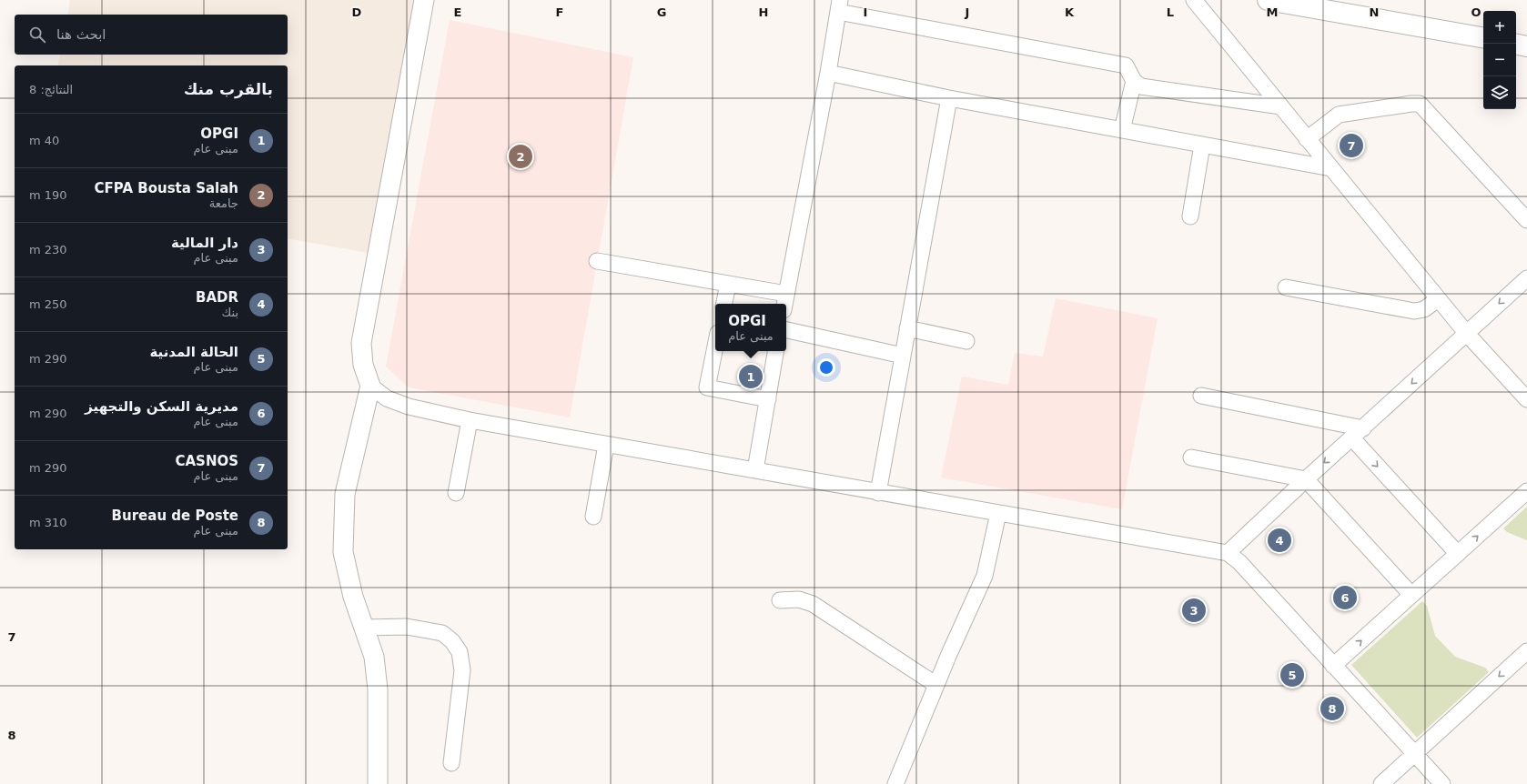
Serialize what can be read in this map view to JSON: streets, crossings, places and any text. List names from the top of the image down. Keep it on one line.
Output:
{"page":{"map_buttons":["+","−"],"search":"ابحث هنا","heading":["بالقرب منك","النتائج: 8"],"list":[{"mark":"1","name":"OPGI","note":"مبنى عام","value":"40 m"},{"mark":"2","name":"CFPA Bousta Salah","note":"جامعة","value":"190 m"},{"mark":"3","name":"دار المالية","note":"مبنى عام","value":"230 m"},{"mark":"4","name":"BADR","note":"بنك","value":"250 m"},{"mark":"5","name":"الحالة المدنية","note":"مبنى عام","value":"290 m"},{"mark":"6","name":"مديرية السكن والتجهيز","note":"مبنى عام","value":"290 m"},{"mark":"7","name":"CASNOS","note":"مبنى عام","value":"290 m"},{"mark":"8","name":"Bureau de Poste","note":"مبنى عام","value":"310 m"}],"pins":["7","2","1","4","6","3","5","8"],"popup":["OPGI","مبنى عام"]},"grid":{"columns":["D","E","F","G","H","I","J","K","L","M","N","O"],"rows":["7","8"]}}
